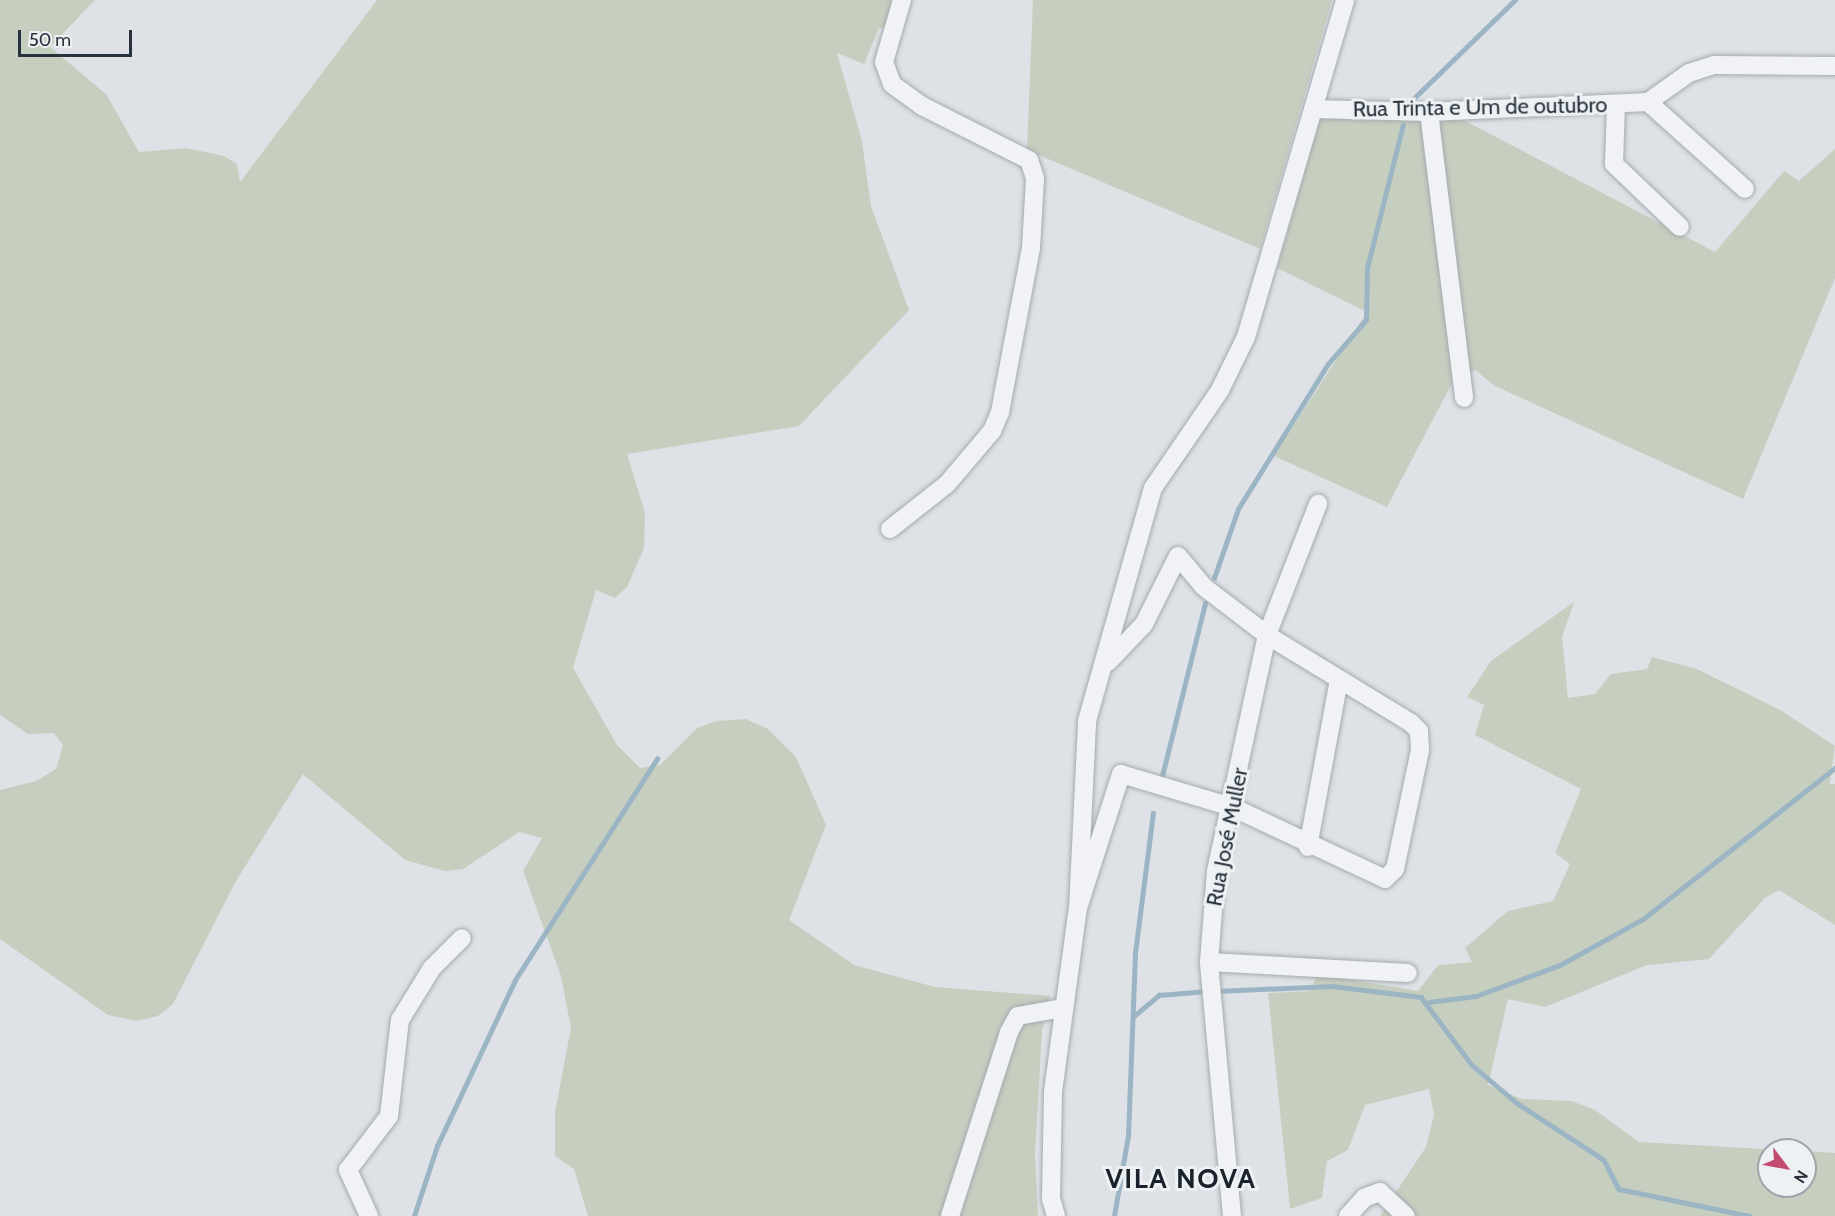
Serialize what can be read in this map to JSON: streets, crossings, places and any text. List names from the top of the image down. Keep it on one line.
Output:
{"streets":{"street":["Rua Trinta e Um de outubro","Rua José Muller"]},"districts":["VILA NOVA"],"scale_bar":"50 m","north":"bottom right"}
